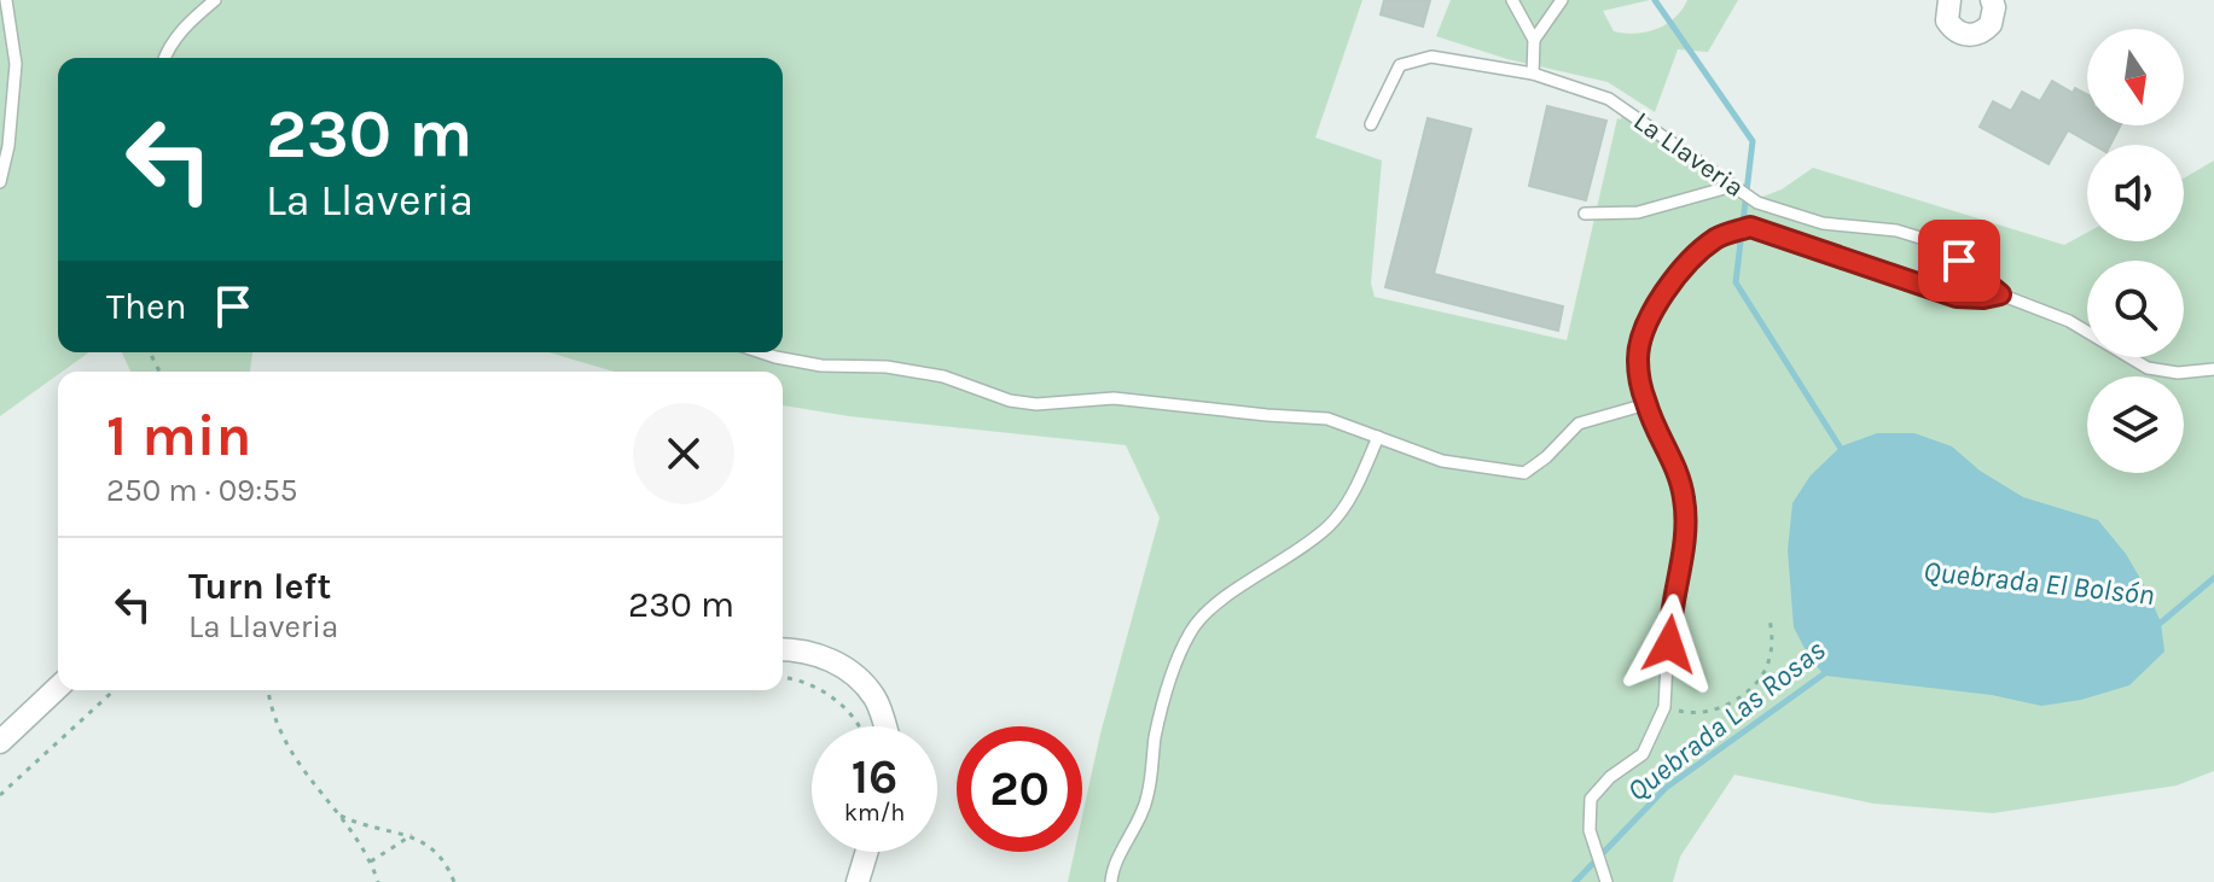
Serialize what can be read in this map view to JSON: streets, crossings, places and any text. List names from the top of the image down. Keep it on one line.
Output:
{"streets":{"lane":["La Llaveria"]},"water":["Quebrada El Bolsón","Quebrada Las Rosas"],"north":"bottom","page":{"turn":["230 m","La Llaveria"],"then":"Then","heading":["1 min","250 m · 09:55"],"list":[{"name":"Turn left","note":"La Llaveria","value":"230 m"}],"speed":"16 km/h","limit":"20"}}
